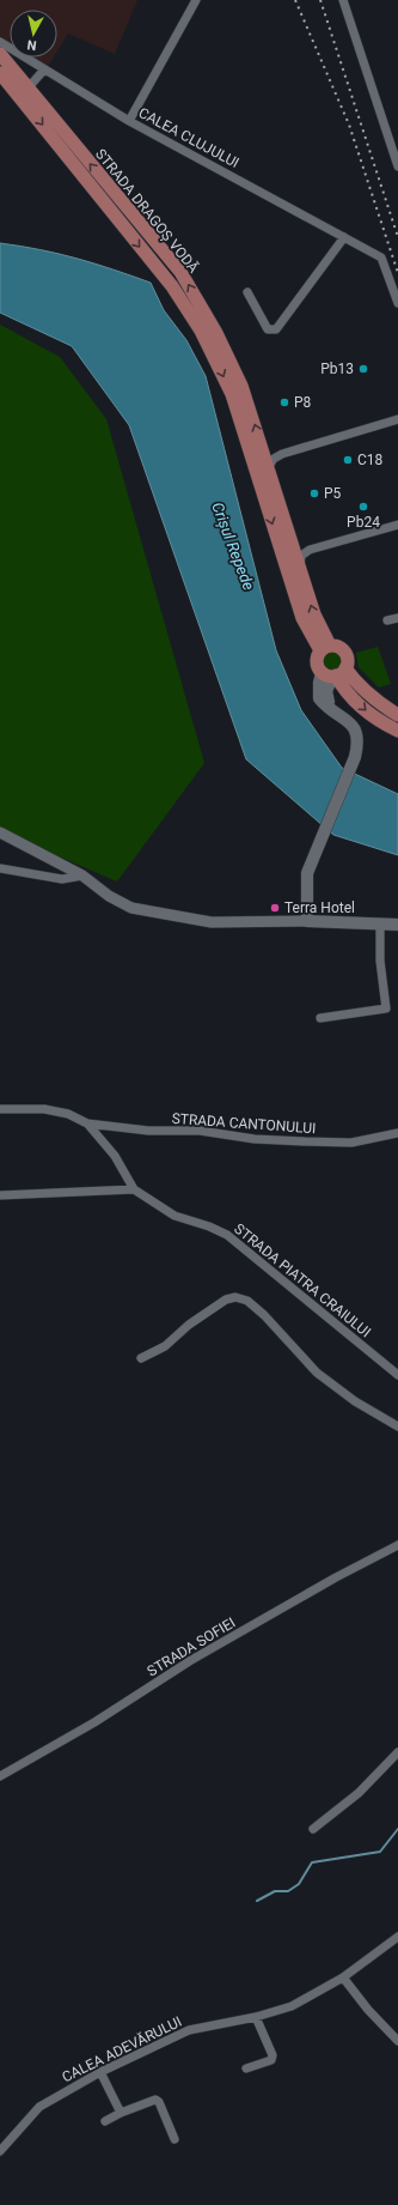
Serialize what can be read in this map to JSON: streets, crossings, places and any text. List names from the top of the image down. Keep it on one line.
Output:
{"streets":{"main road":["STRADA DRAGOȘ VODĂ"],"street":["CALEA CLUJULUI","STRADA CANTONULUI","STRADA PIATRA CRAIULUI","STRADA SOFIEI","CALEA ADEVĂRULUI"]},"crossings":[["STRADA CANTONULUI","STRADA PIATRA CRAIULUI"]],"water":["Crișul Repede"],"places":["Pb13","P8","C18","P5","Pb24","Terra Hotel"],"north":"bottom"}
